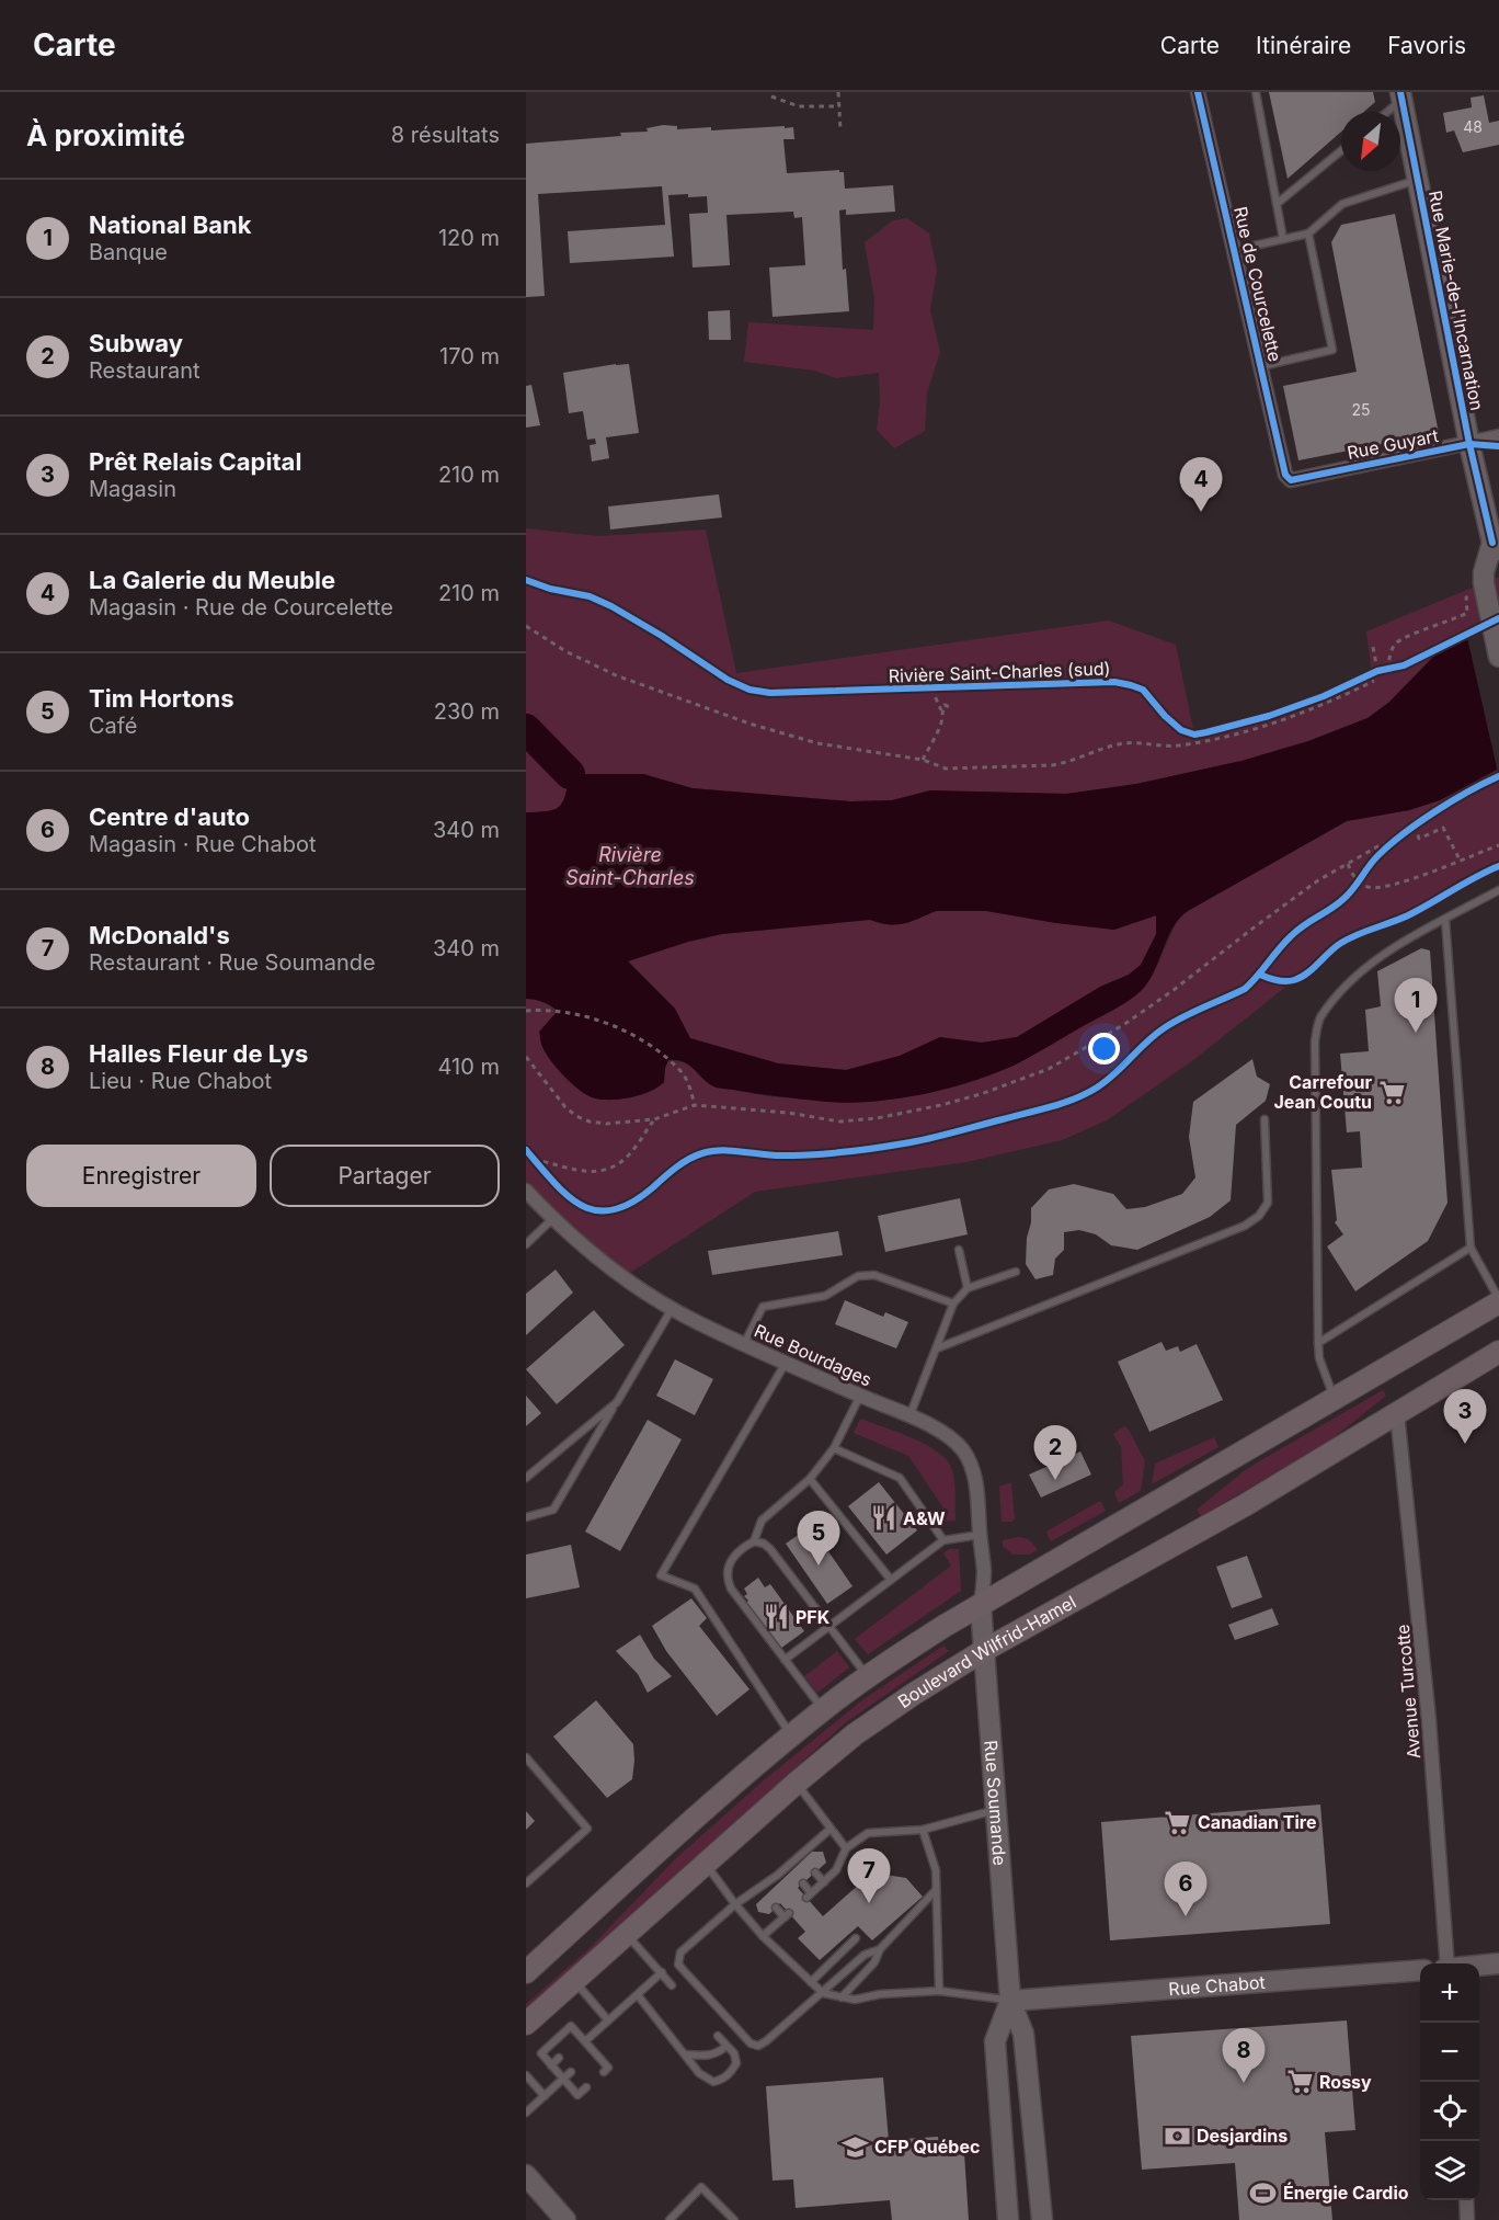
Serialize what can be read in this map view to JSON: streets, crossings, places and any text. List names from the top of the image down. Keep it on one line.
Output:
{"streets":{"main road":["Boulevard Wilfrid-Hamel"],"street":["Rue de Courcelette","Rue Marie-de-l'Incarnation","Rue Guyart","Rue Bourdages","Avenue Turcotte","Rue Soumande","Rue Chabot"],"cycle path":["Rivière Saint-Charles (sud)"]},"crossings":[["Rue de Courcelette","Rue Guyart"],["Rue Marie-de-l'Incarnation","Rue Guyart"],["Rue Bourdages","Rue Soumande"],["Boulevard Wilfrid-Hamel","Avenue Turcotte"],["Boulevard Wilfrid-Hamel","Rue Soumande"],["Rue Soumande","Rue Chabot"]],"water":["Rivière Saint-Charles"],"places":{"supermarket":["Carrefour Jean Coutu","Canadian Tire","Rossy"],"restaurant":["A&W","PFK"],"bank":["Desjardins"],"school or university":["CFP Québec"],"sports":["Énergie Cardio"]},"house_numbers":["48","25"],"north":"bottom left","page":{"header":"Carte","nav":["Carte","Itinéraire","Favoris"],"heading":["À proximité","8 résultats"],"list":[{"mark":"1","name":"National Bank","note":"Banque","value":"120 m"},{"mark":"2","name":"Subway","note":"Restaurant","value":"170 m"},{"mark":"3","name":"Prêt Relais Capital","note":"Magasin","value":"210 m"},{"mark":"4","name":"La Galerie du Meuble","note":"Magasin · Rue de Courcelette","value":"210 m"},{"mark":"5","name":"Tim Hortons","note":"Café","value":"230 m"},{"mark":"6","name":"Centre d'auto","note":"Magasin · Rue Chabot","value":"340 m"},{"mark":"7","name":"McDonald's","note":"Restaurant · Rue Soumande","value":"340 m"},{"mark":"8","name":"Halles Fleur de Lys","note":"Lieu · Rue Chabot","value":"410 m"}],"pins":["4","1","3","2","5","7","6","8"],"buttons":["Enregistrer","Partager"],"map_buttons":["+","−"]}}
